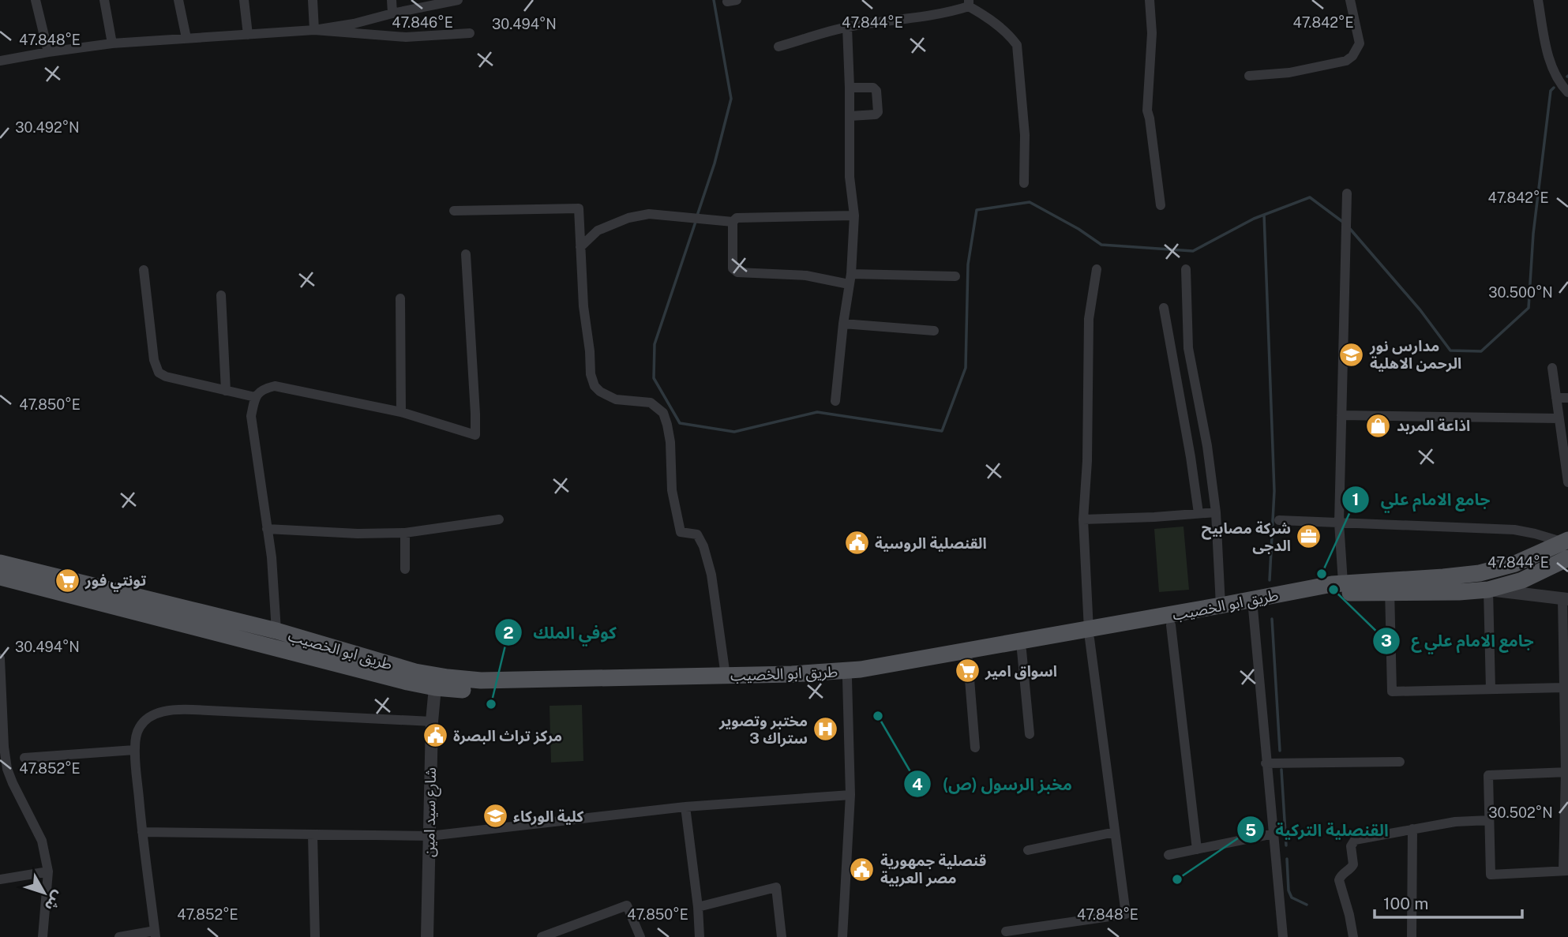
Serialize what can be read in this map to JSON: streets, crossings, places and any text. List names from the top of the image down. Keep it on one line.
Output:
{"streets":{"main road":["طريق ابو الخصيب"],"street":["شارع سيد امين"]},"crossings":[["طريق ابو الخصيب","شارع سيد امين"]],"places":{"school or university":["مدارس نور الرحمن الاهلية","كلية الوركاء"],"shop":["اذاعة المربد"],"office":["شركة مصابيح الدجى"],"public building":["القنصلية الروسية","مركز تراث البصرة","قنصلية جمهورية مصر العربية"],"other":["جامع الامام علي","جامع الامام علي ع","كوفي الملك","مخبز الرسول (ص)","القنصلية التركية"],"supermarket":["تونتي فور","اسواق امير"],"hospital":["مختبر وتصوير ستراك 3"]},"scale_bar":"100 m","north":"bottom right","coordinates":["47.844°E","47.846°E","47.842°E","30.494°N","47.848°E","30.492°N","30.500°N","47.850°E","47.852°E","30.502°N"]}
